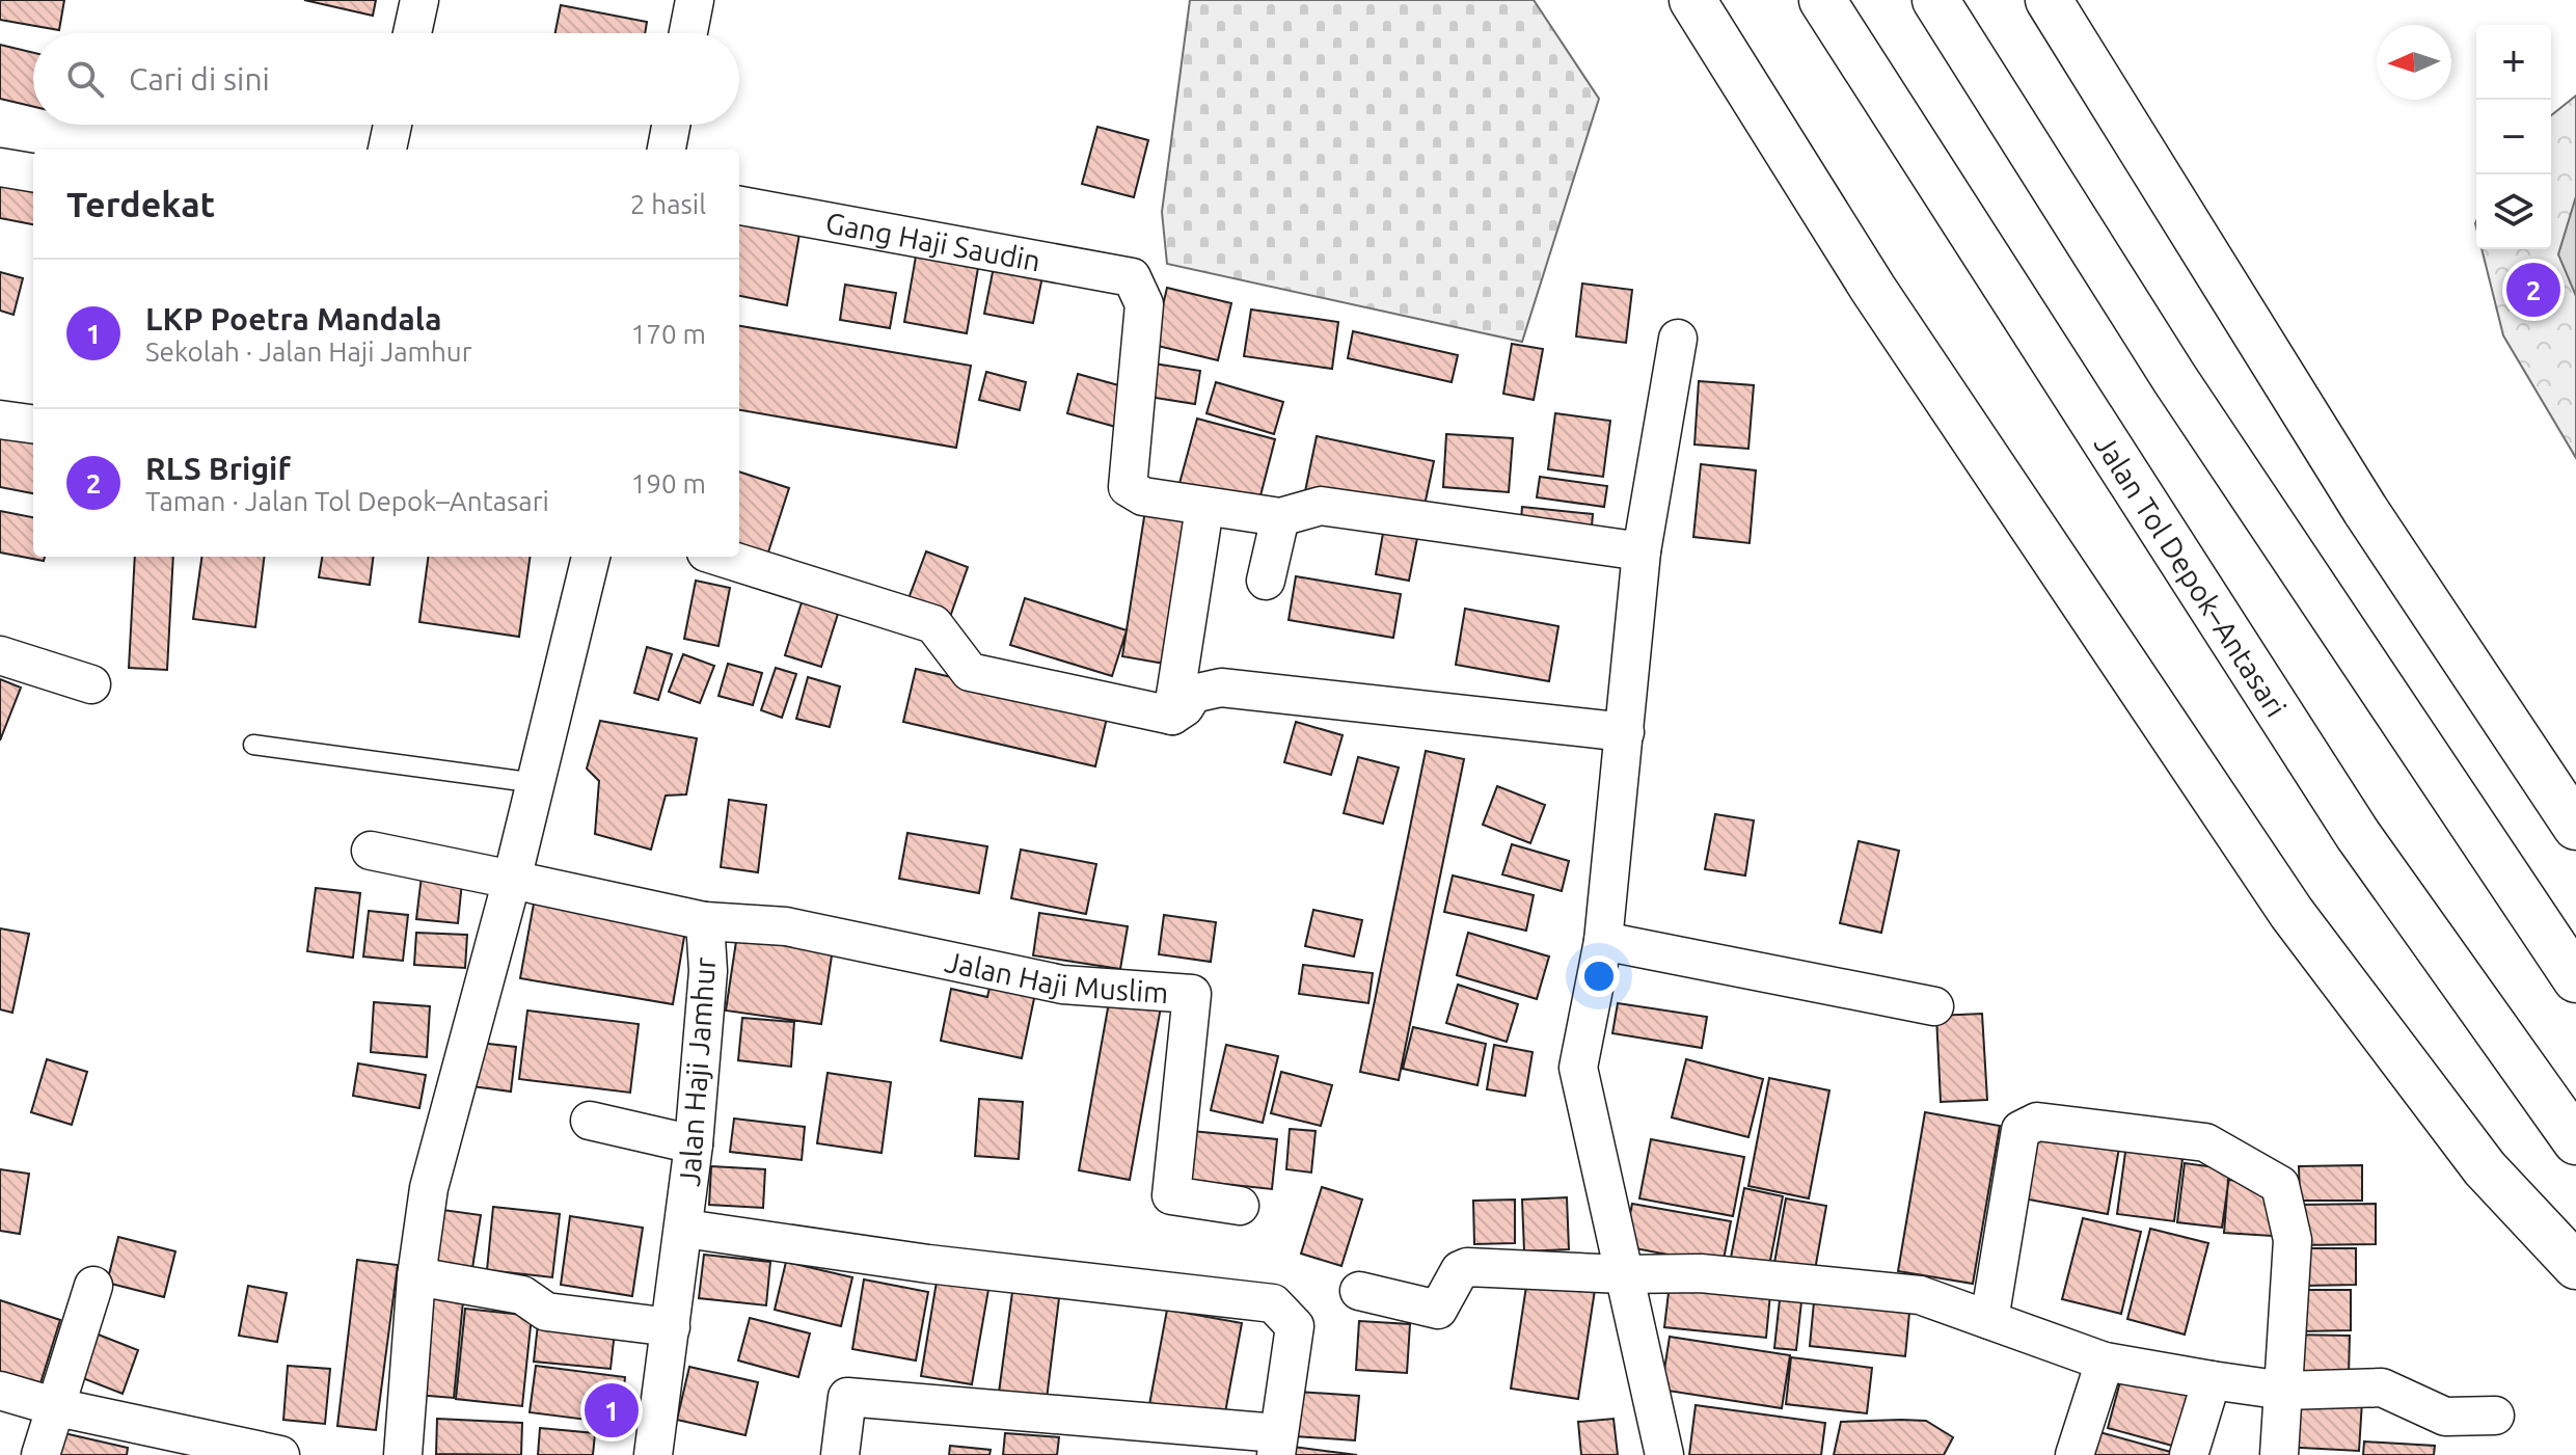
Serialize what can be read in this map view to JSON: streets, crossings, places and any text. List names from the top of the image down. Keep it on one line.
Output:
{"streets":{"highway":["Jalan Tol Depok–Antasari"],"street":["Gang Haji Saudin","Jalan Haji Muslim","Jalan Haji Jamhur"]},"crossings":[["Jalan Haji Muslim","Jalan Haji Jamhur"]],"north":"left","page":{"map_buttons":["+","−"],"search":"Cari di sini","heading":["Terdekat","2 hasil"],"list":[{"mark":"1","name":"LKP Poetra Mandala","note":"Sekolah · Jalan Haji Jamhur","value":"170 m"},{"mark":"2","name":"RLS Brigif","note":"Taman · Jalan Tol Depok–Antasari","value":"190 m"}],"pins":["2","1"]}}
